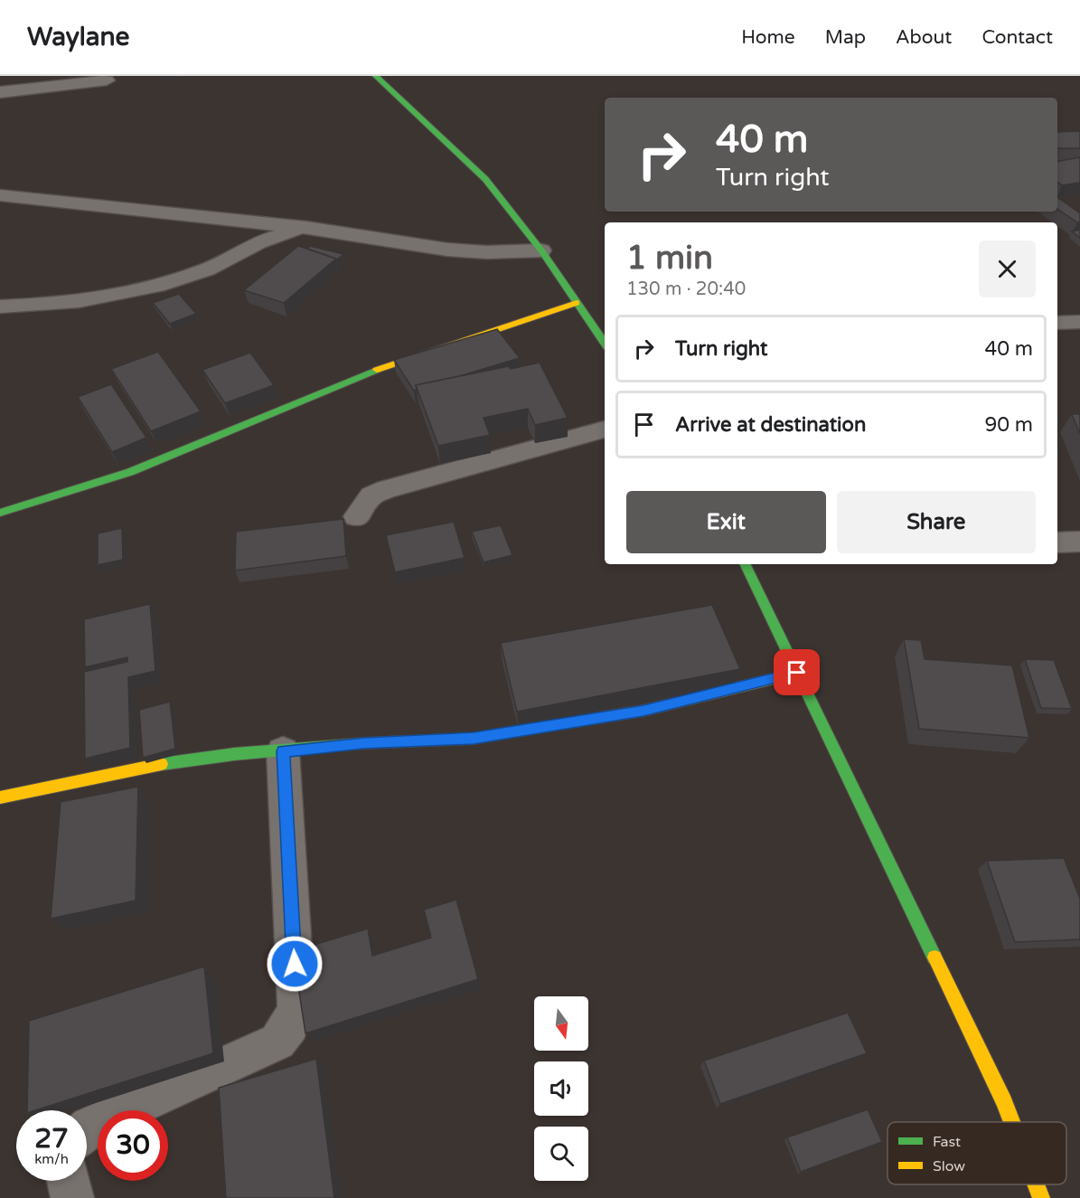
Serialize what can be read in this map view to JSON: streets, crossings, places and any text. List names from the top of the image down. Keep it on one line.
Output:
{"legend":["Fast","Slow"],"north":"bottom","page":{"header":"Waylane","nav":["Home","Map","About","Contact"],"turn":["40 m","Turn right"],"heading":["1 min","130 m · 20:40"],"list":[{"name":"Turn right","value":"40 m"},{"name":"Arrive at destination","value":"90 m"}],"buttons":["Exit","Share"],"speed":"27 km/h","limit":"30"}}
